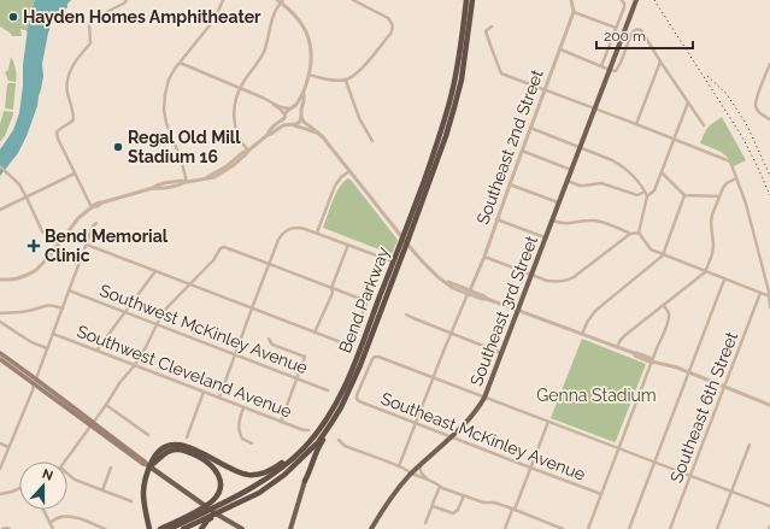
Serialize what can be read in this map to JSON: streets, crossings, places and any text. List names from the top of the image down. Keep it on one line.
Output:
{"streets":{"highway":["Bend Parkway"],"main road":["Southeast 3rd Street"],"street":["Southeast 2nd Street","Southwest McKinley Avenue","Southwest Cleveland Avenue","Southeast 6th Street","Southeast McKinley Avenue"]},"crossings":[["Southeast 2nd Street","Southeast McKinley Avenue"],["Southeast 3rd Street","Southeast McKinley Avenue"]],"parks":["Genna Stadium"],"places":{"other":["Hayden Homes Amphitheater","Regal Old Mill Stadium 16"],"health":["Bend Memorial Clinic"]},"scale_bar":"200 m","north":"top"}
